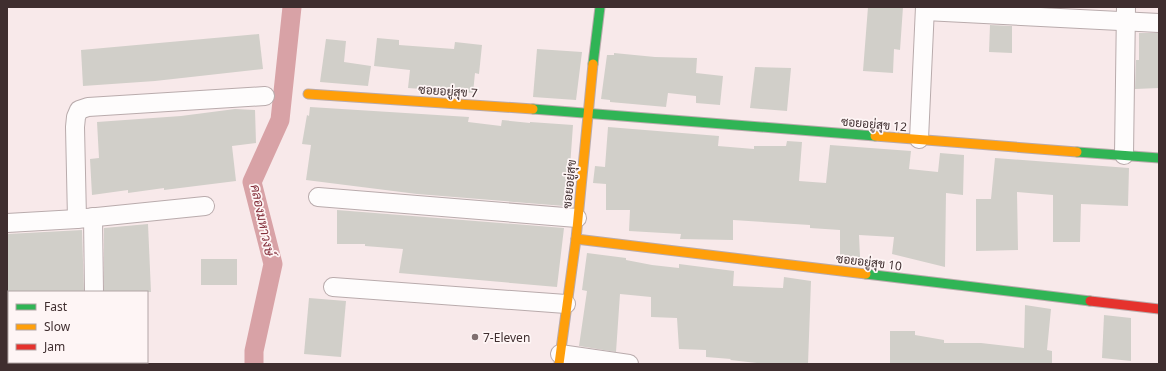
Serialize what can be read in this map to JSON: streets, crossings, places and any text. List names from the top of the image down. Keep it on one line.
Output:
{"streets":{"street":["ซอยอยู่สุข 7","ซอยอยู่สุข 12","ซอยอยู่สุข","ซอยอยู่สุข 10"]},"crossings":[["ซอยอยู่สุข 7","ซอยอยู่สุข 12"],["ซอยอยู่สุข 7","ซอยอยู่สุข"],["ซอยอยู่สุข 12","ซอยอยู่สุข"],["ซอยอยู่สุข","ซอยอยู่สุข 10"]],"water":["คลองมหาวงษ์"],"places":["7-Eleven"],"legend":["Fast","Slow","Jam"]}
